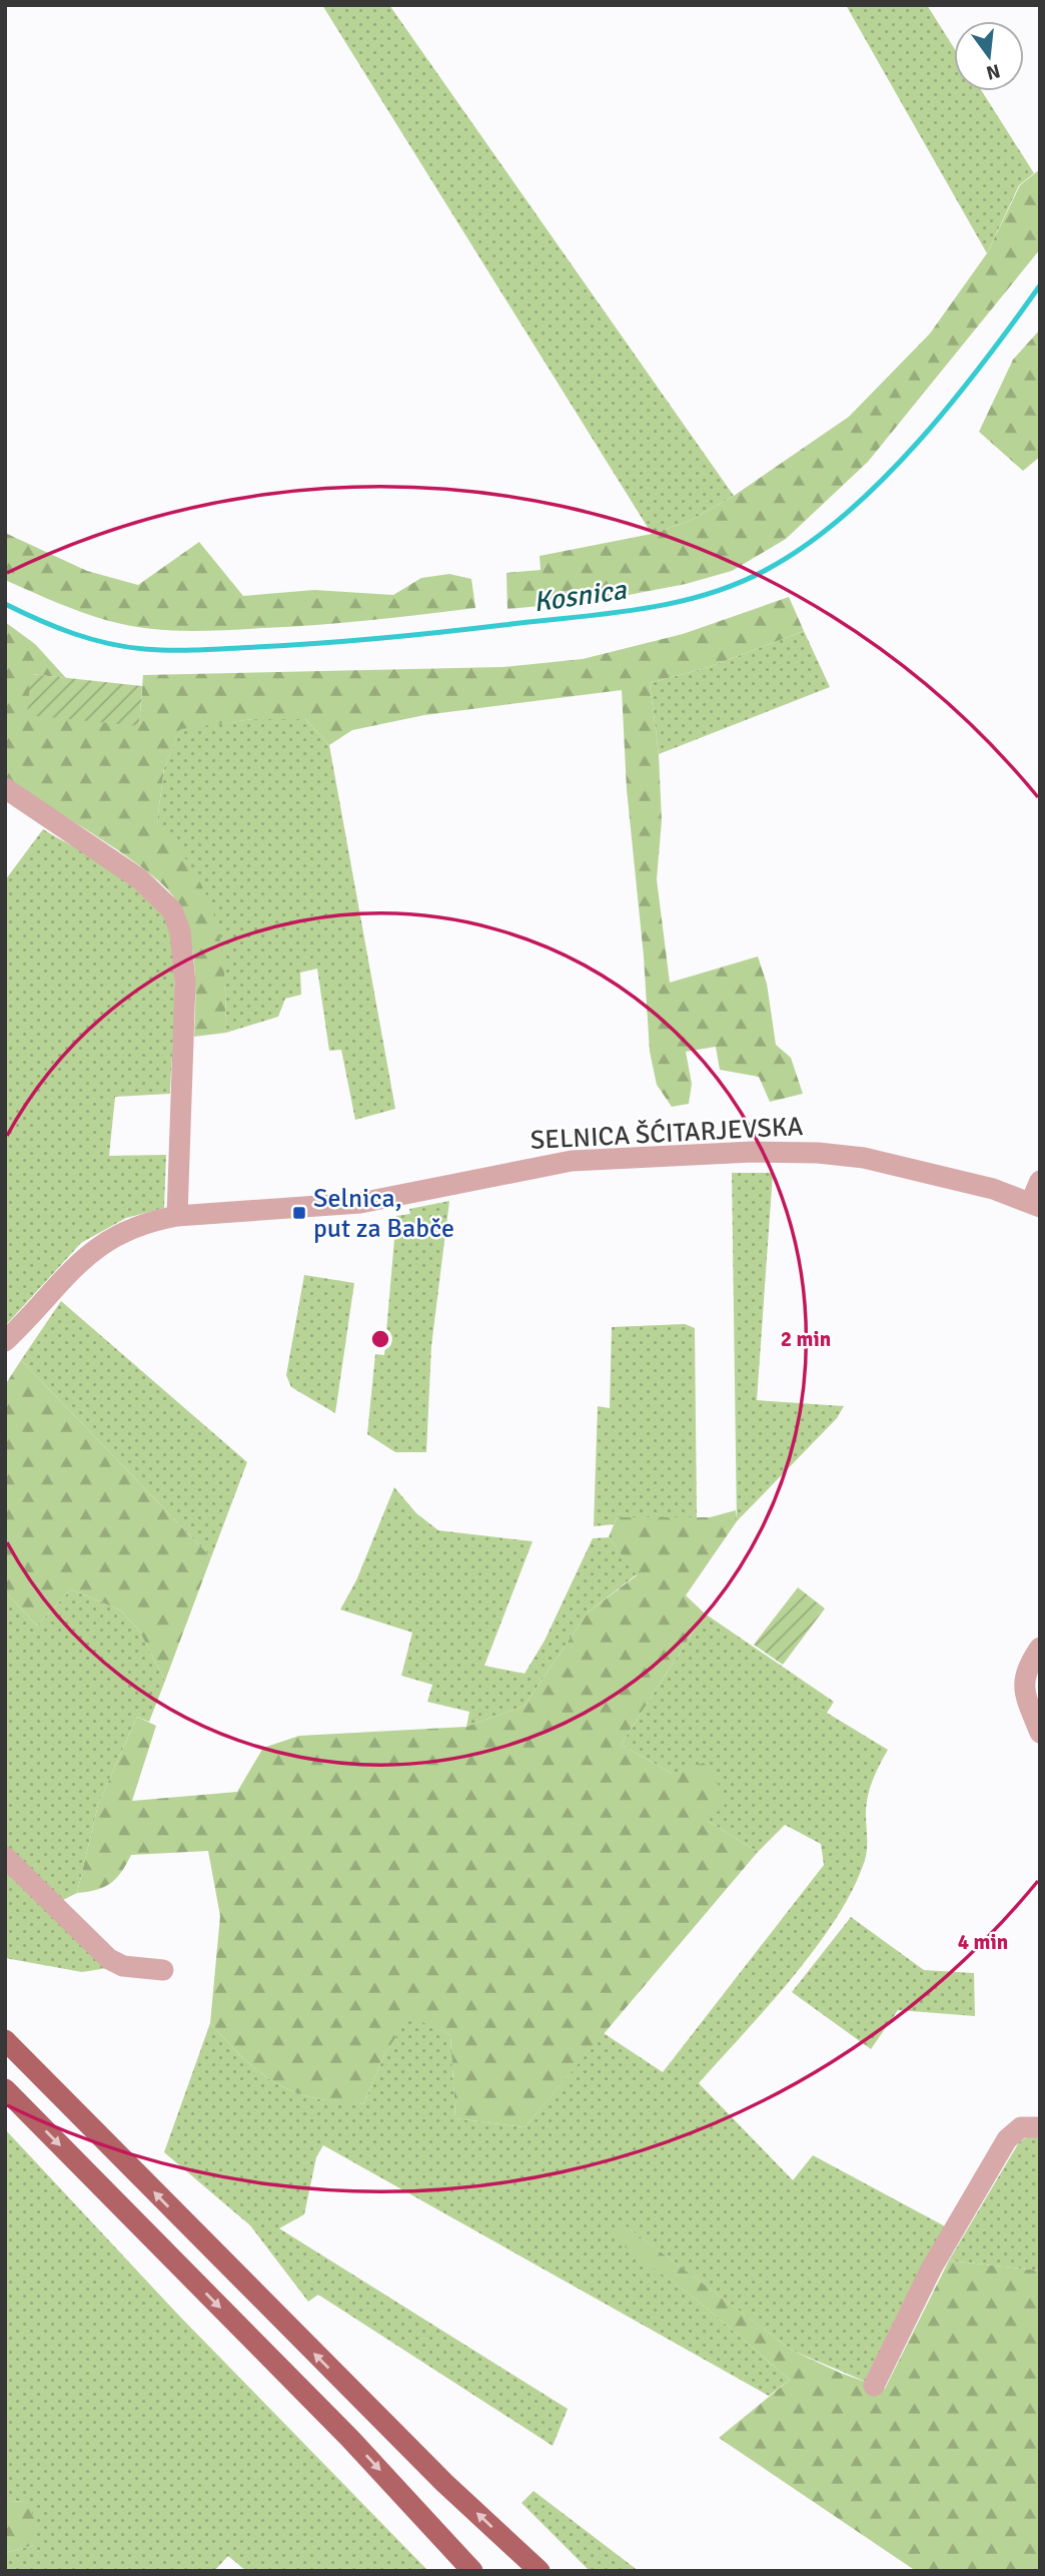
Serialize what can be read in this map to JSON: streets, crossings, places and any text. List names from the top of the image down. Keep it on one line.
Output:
{"streets":{"street":["SELNICA ŠĆITARJEVSKA"]},"water":["Kosnica"],"places":{"transit":["Selnica, put za Babče"]},"north":"bottom","rings":["2 min","4 min"]}
